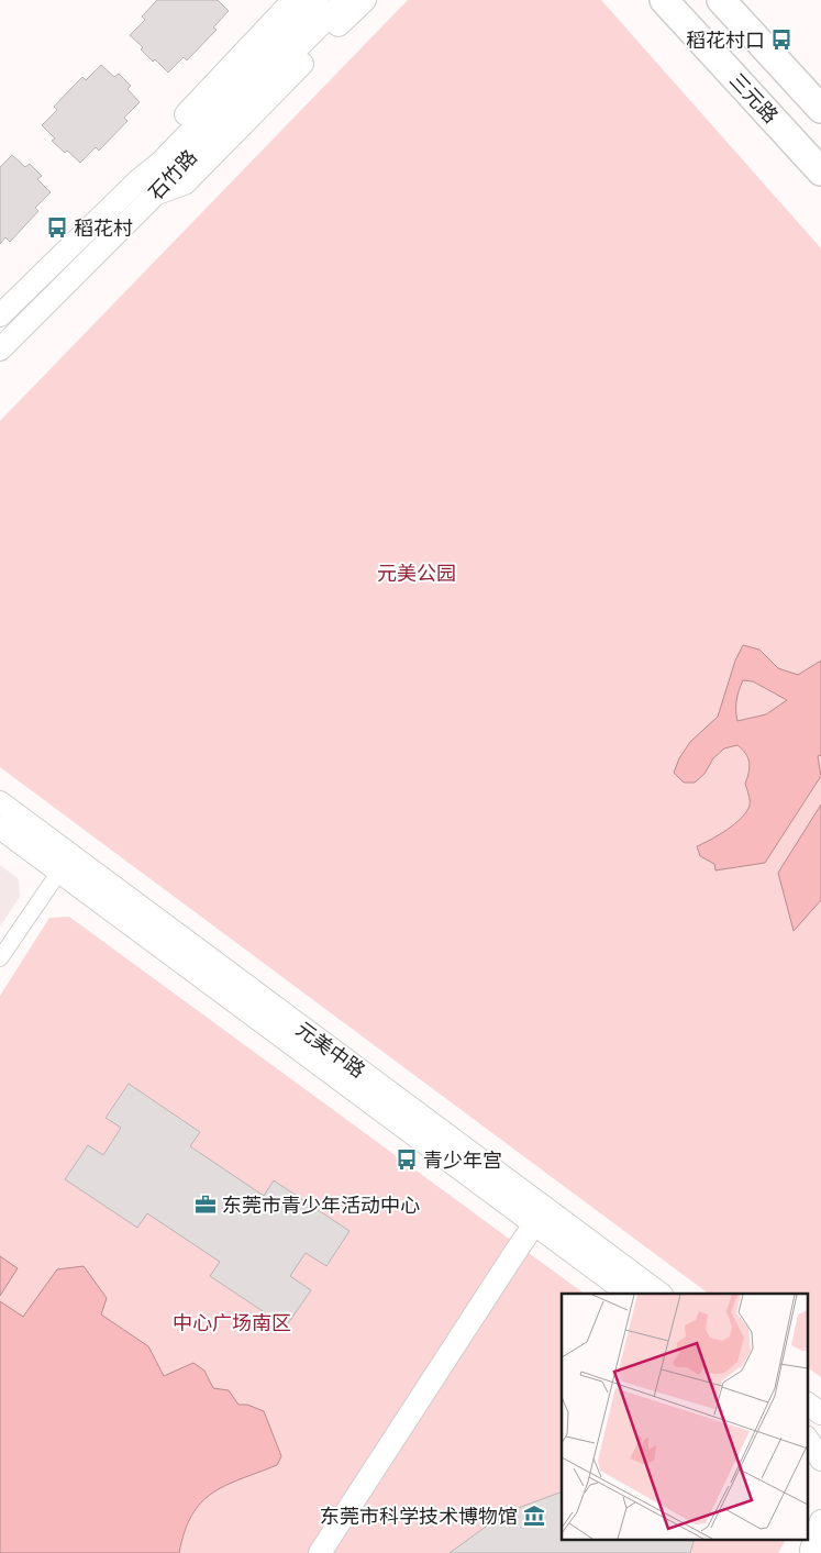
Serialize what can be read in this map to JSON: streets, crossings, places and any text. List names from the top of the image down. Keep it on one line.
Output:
{"streets":{"highway":["三元路"],"street":["石竹路","元美中路"]},"parks":["元美公园","中心广场南区"],"places":{"bus stop":["稻花村口","稻花村","青少年宫"],"office":["东莞市青少年活动中心"],"museum":["东莞市科学技术博物馆"]}}
